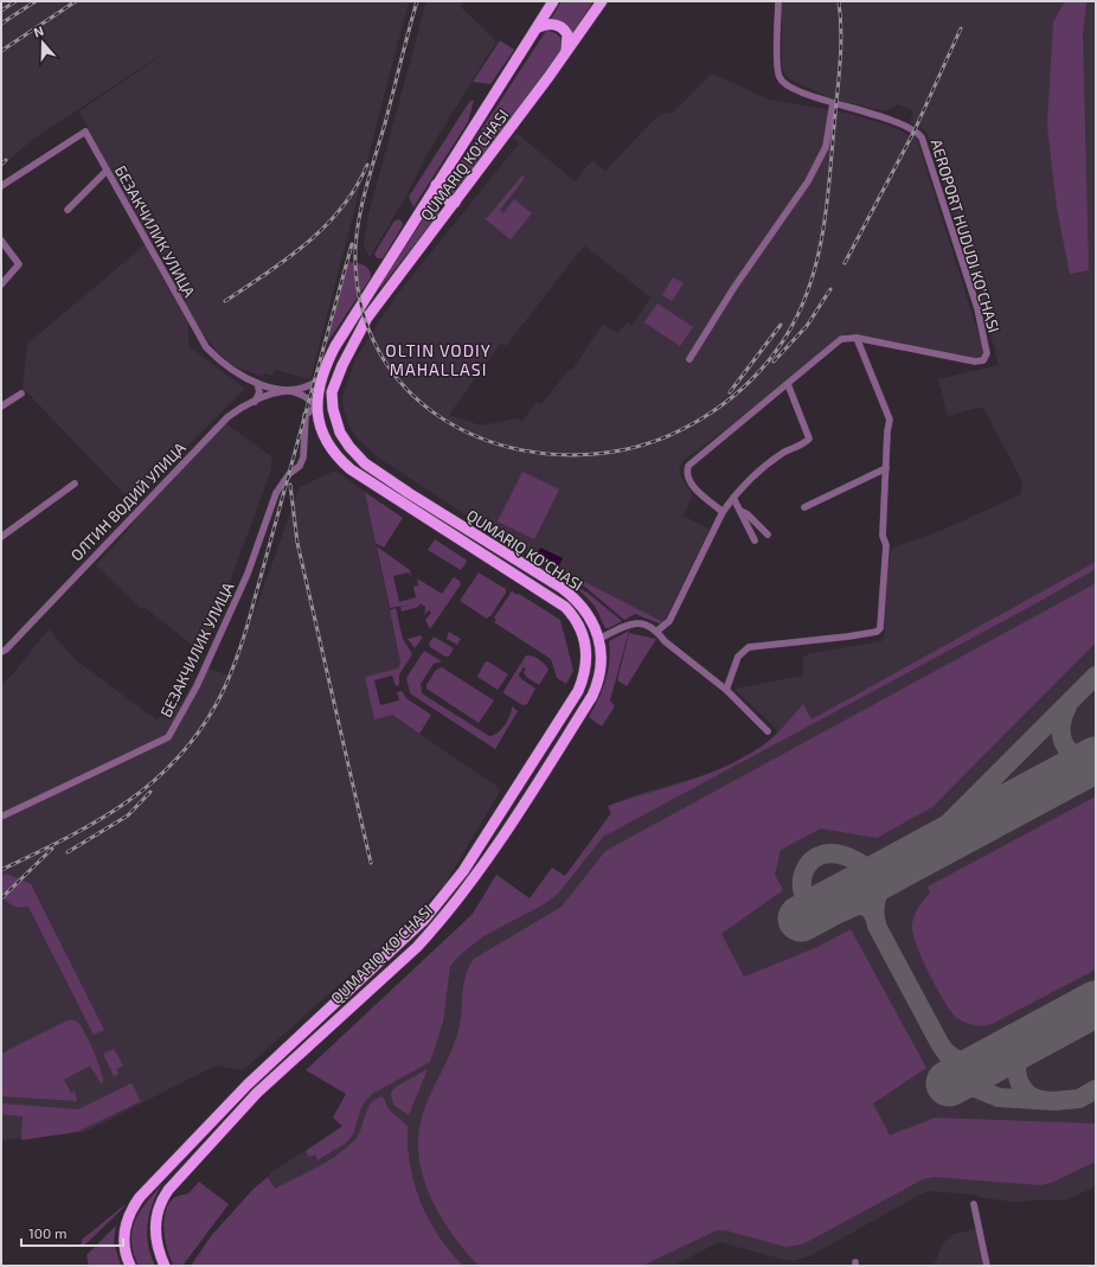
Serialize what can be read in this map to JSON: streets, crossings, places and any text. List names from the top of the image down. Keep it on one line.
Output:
{"streets":{"main road":["QUMARIQ KO'CHASI"],"street":["БЕЗАКЧИЛИК УЛИЦА","AEROPORT HUDUDI KO'CHASI","ОЛТИН ВОДИЙ УЛИЦА"]},"crossings":[["QUMARIQ KO'CHASI","БЕЗАКЧИЛИК УЛИЦА"],["QUMARIQ KO'CHASI","ОЛТИН ВОДИЙ УЛИЦА"],["БЕЗАКЧИЛИК УЛИЦА","ОЛТИН ВОДИЙ УЛИЦА"]],"districts":["OLTIN VODIY MAHALLASI"],"scale_bar":"100 m","north":"top"}
